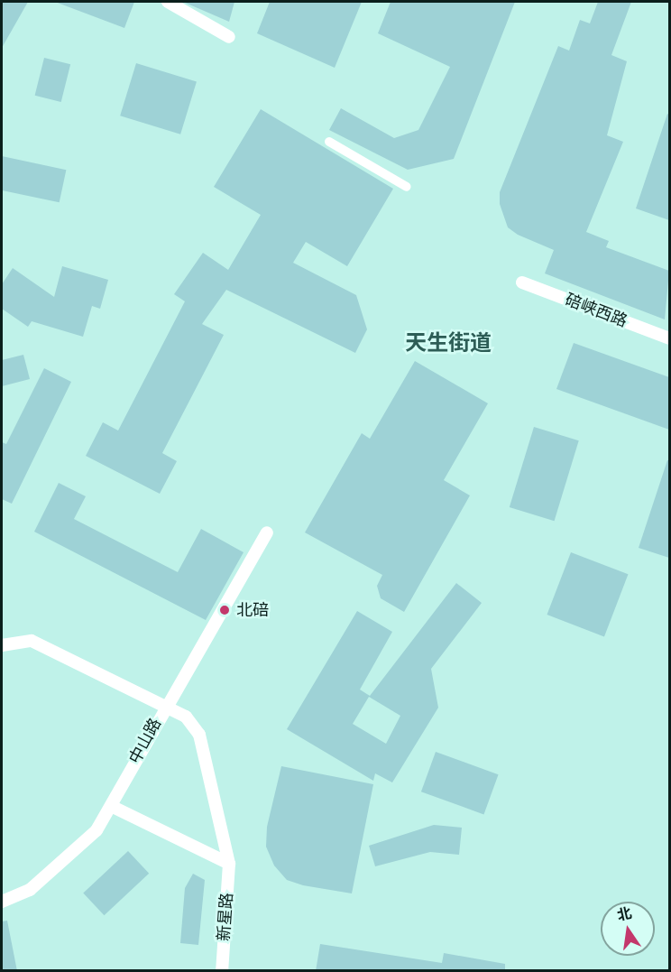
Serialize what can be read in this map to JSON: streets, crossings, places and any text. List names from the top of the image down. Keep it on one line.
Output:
{"streets":{"street":["碚峡西路","中山路","新星路"]},"crossings":[["中山路","新星路"]],"districts":["天生街道"],"places":["北碚"],"north":"top"}
